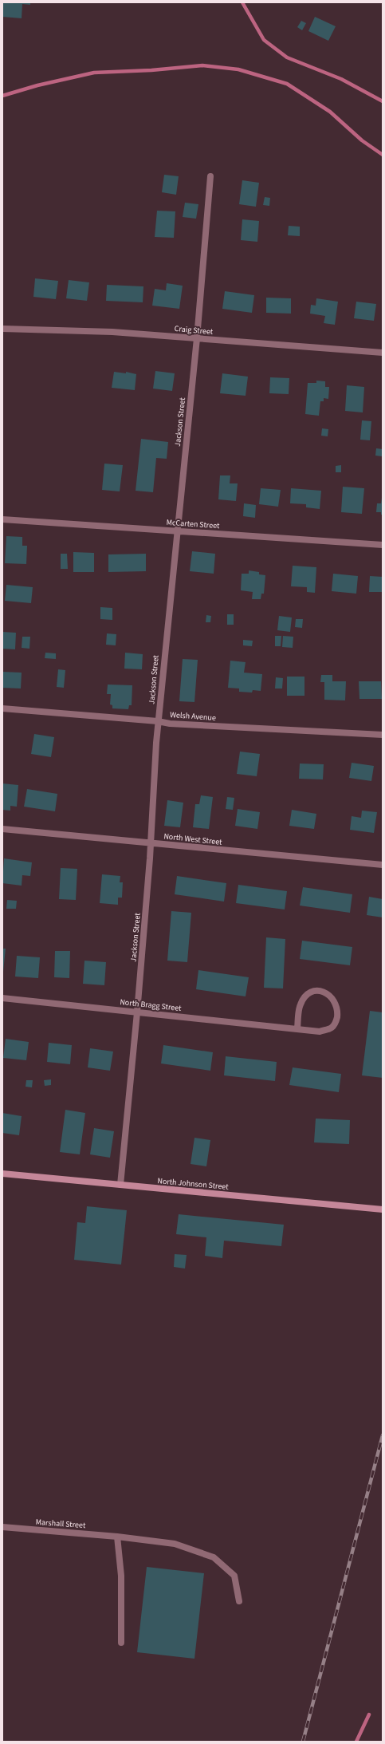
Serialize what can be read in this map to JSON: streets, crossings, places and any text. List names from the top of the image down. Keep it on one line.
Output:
{"streets":{"main road":["North Johnson Street"],"street":["Craig Street","Jackson Street","McCarten Street","Welsh Avenue","North West Street","North Bragg Street","Marshall Street"]},"crossings":[["Craig Street","Jackson Street"],["Jackson Street","McCarten Street"],["Jackson Street","Welsh Avenue"],["Jackson Street","North West Street"],["Jackson Street","North Bragg Street"],["Jackson Street","North Johnson Street"]]}
